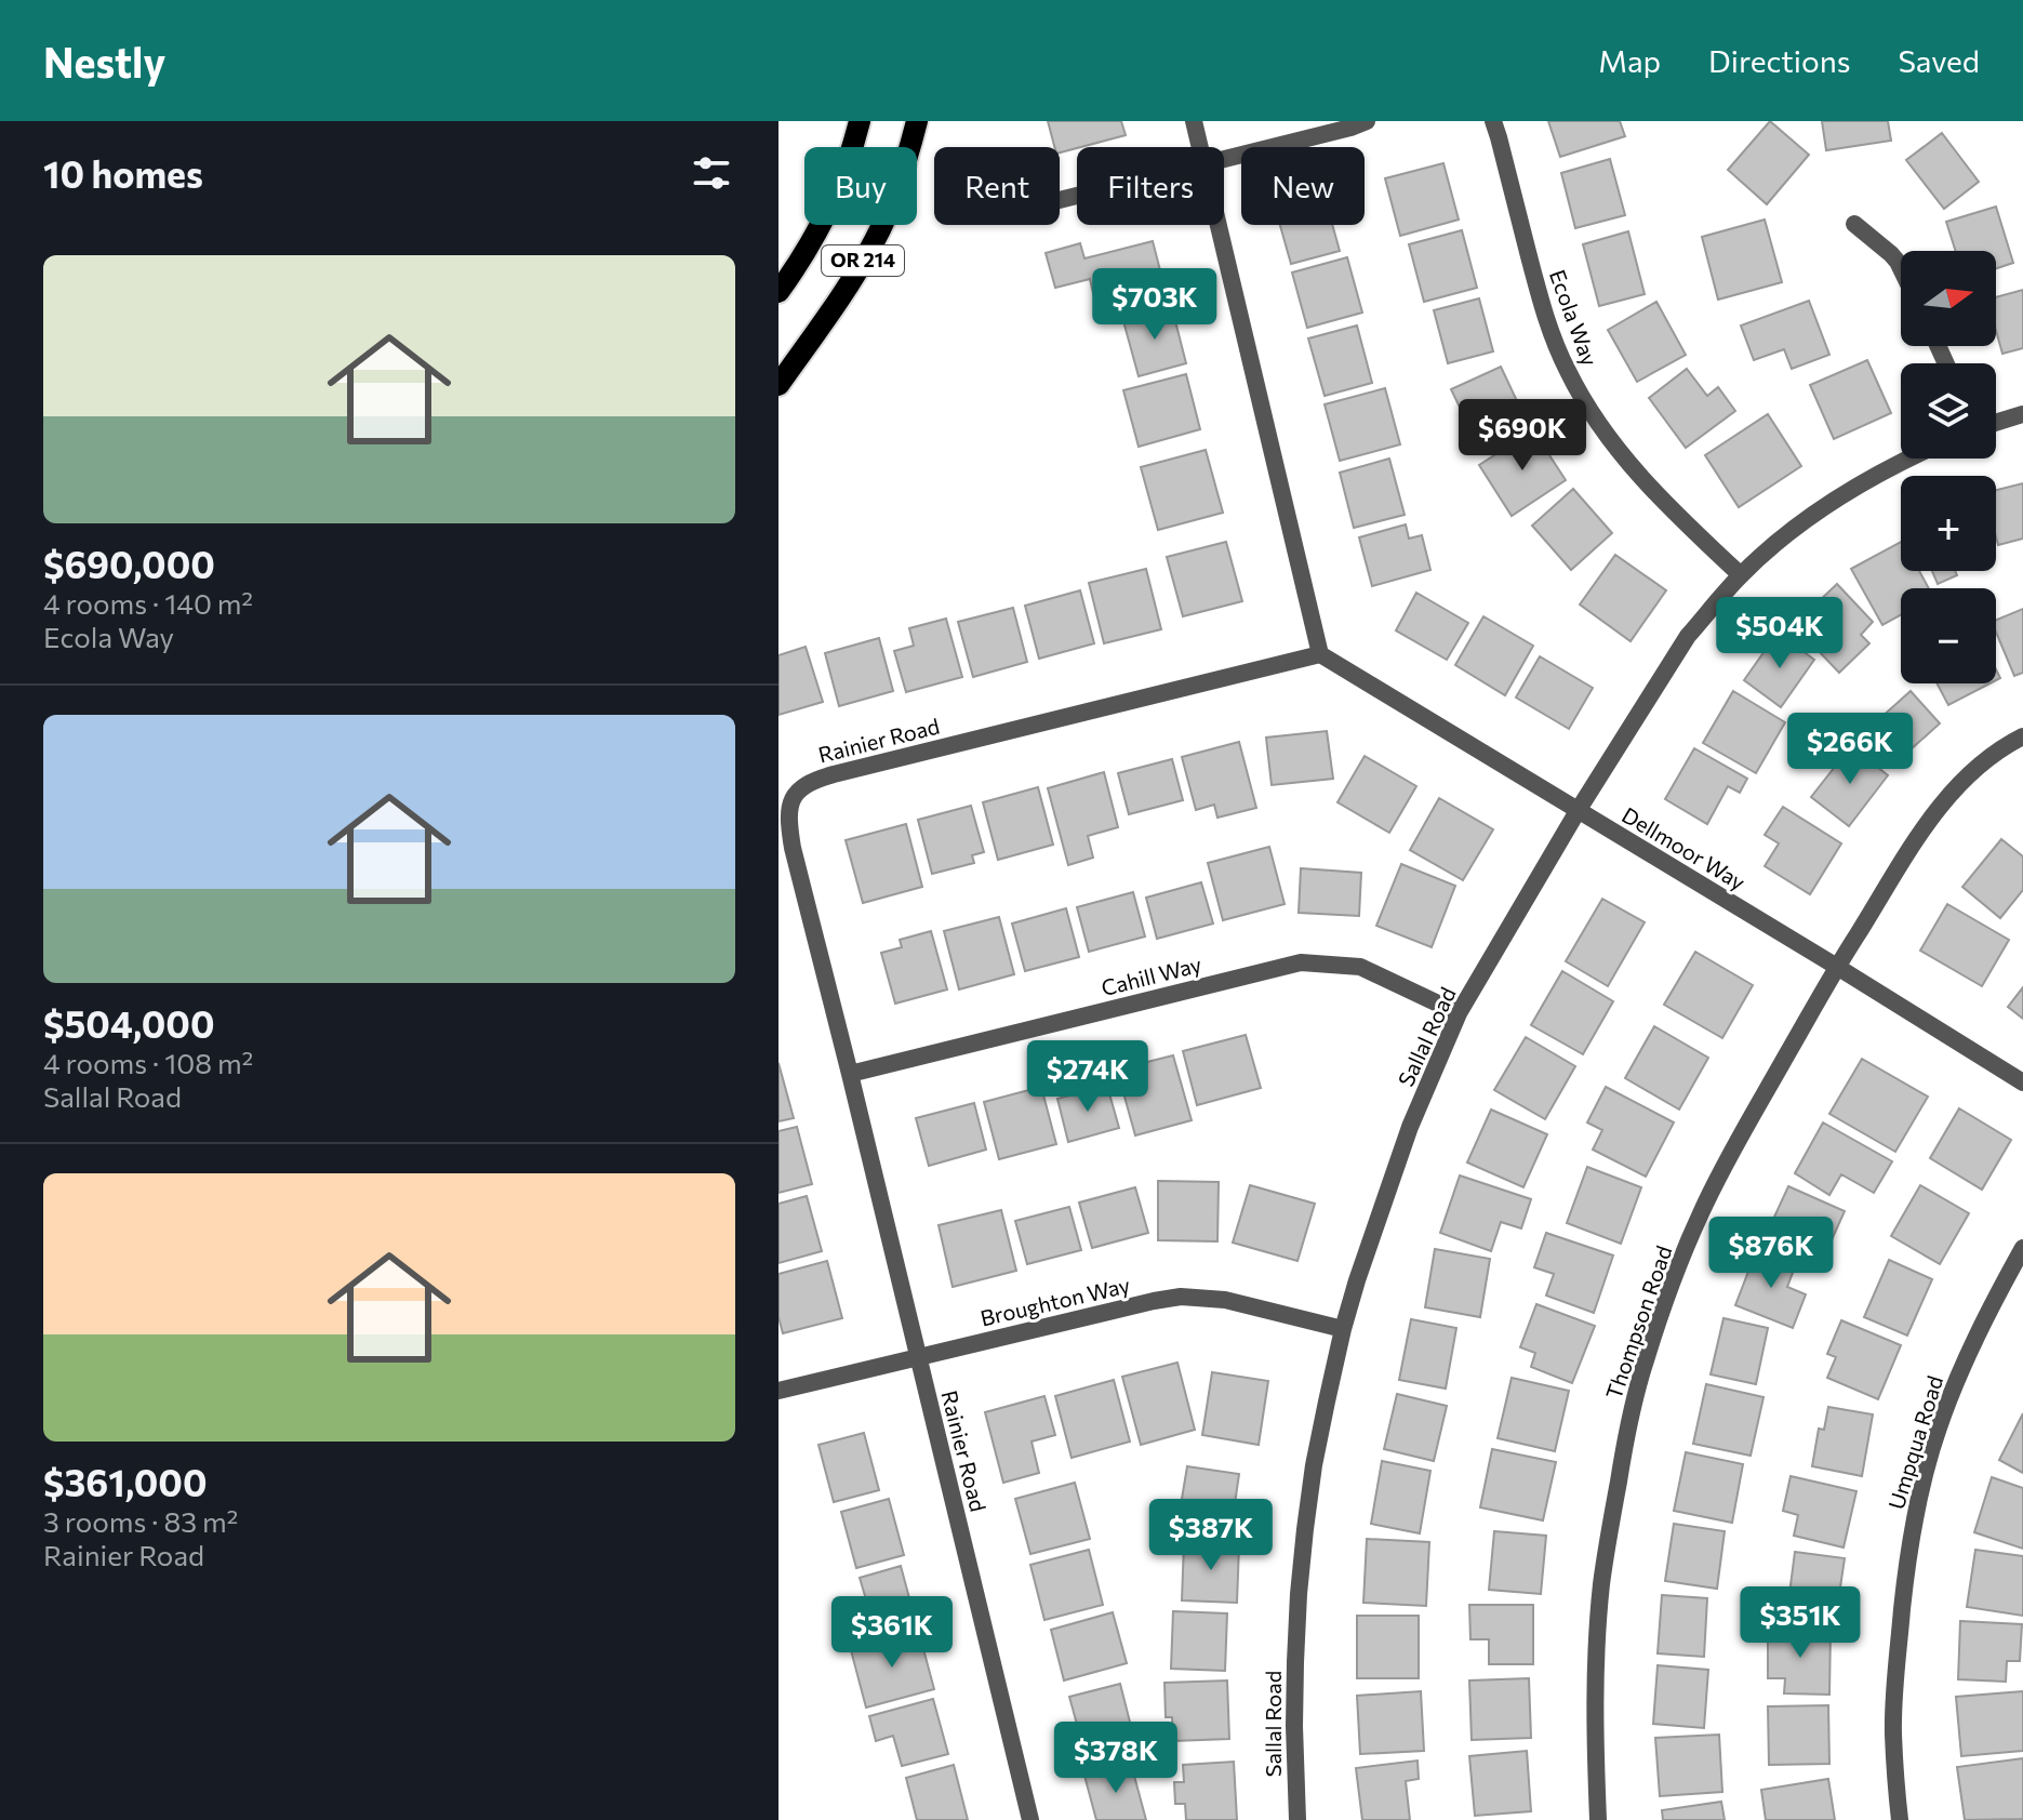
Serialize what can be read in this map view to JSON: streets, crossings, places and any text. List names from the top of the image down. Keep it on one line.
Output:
{"streets":{"main road":["OR 214"],"street":["Ecola Way","Rainier Road","Dellmoor Way","Cahill Way","Sallal Road","Broughton Way","Thompson Road","Umpqua Road"]},"crossings":[["Ecola Way","Sallal Road"],["Rainier Road","Dellmoor Way"],["Rainier Road","Cahill Way"],["Rainier Road","Broughton Way"],["Dellmoor Way","Sallal Road"],["Dellmoor Way","Thompson Road"],["Cahill Way","Sallal Road"],["Sallal Road","Broughton Way"]],"north":"right","page":{"header":"Nestly","nav":["Map","Directions","Saved"],"heading":"10 homes","chip":["Buy","Rent","Filters","New"],"list":[{"name":"$690,000","note":"4 rooms · 140 m² · Ecola Way"},{"name":"$504,000","note":"4 rooms · 108 m² · Sallal Road"},{"name":"$361,000","note":"3 rooms · 83 m² · Rainier Road"}],"map_buttons":["+","−"],"price":["$703K","$690K","$504K","$266K","$274K","$876K","$387K","$351K","$361K","$378K"]}}
